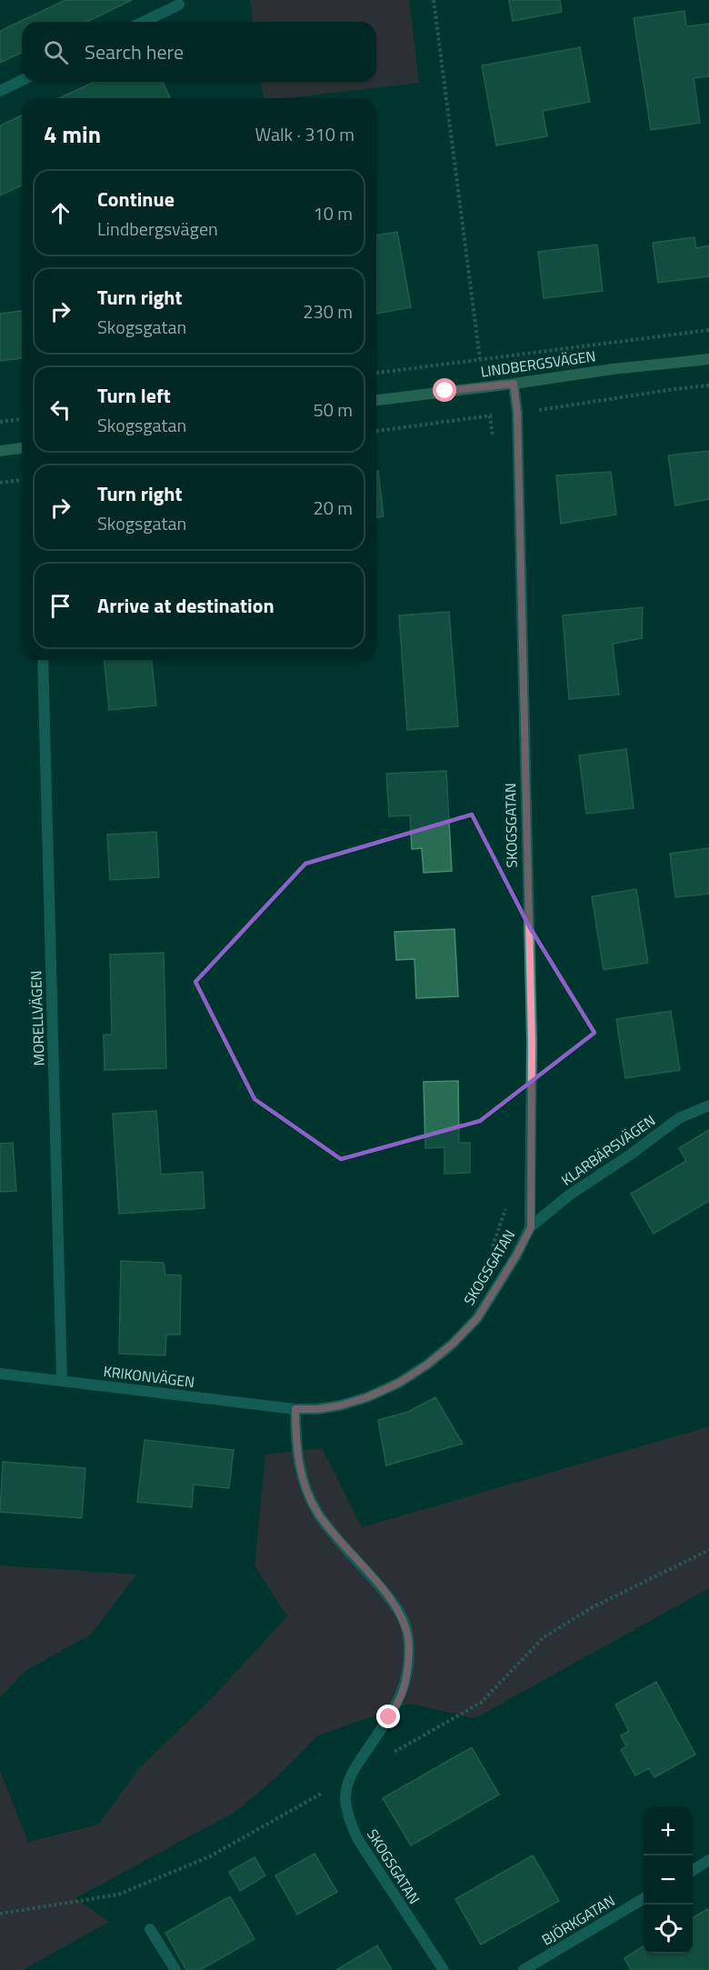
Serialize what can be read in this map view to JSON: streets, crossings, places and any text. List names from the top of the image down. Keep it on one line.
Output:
{"streets":{"street":["LINDBERGSVÄGEN","SKOGSGATAN","MORELLVÄGEN","KLARBÄRSVÄGEN","KRIKONVÄGEN","BJÖRKGATAN"]},"crossings":[["LINDBERGSVÄGEN","SKOGSGATAN"],["SKOGSGATAN","KLARBÄRSVÄGEN"],["SKOGSGATAN","KRIKONVÄGEN"],["MORELLVÄGEN","KRIKONVÄGEN"]],"page":{"search":"Search here","heading":["4 min","Walk · 310 m"],"list":[["Continue","Lindbergsvägen","10 m"],["Turn right","Skogsgatan","230 m"],["Turn left","Skogsgatan","50 m"],["Turn right","Skogsgatan","20 m"],"Arrive at destination"],"map_buttons":["+","−"]}}
